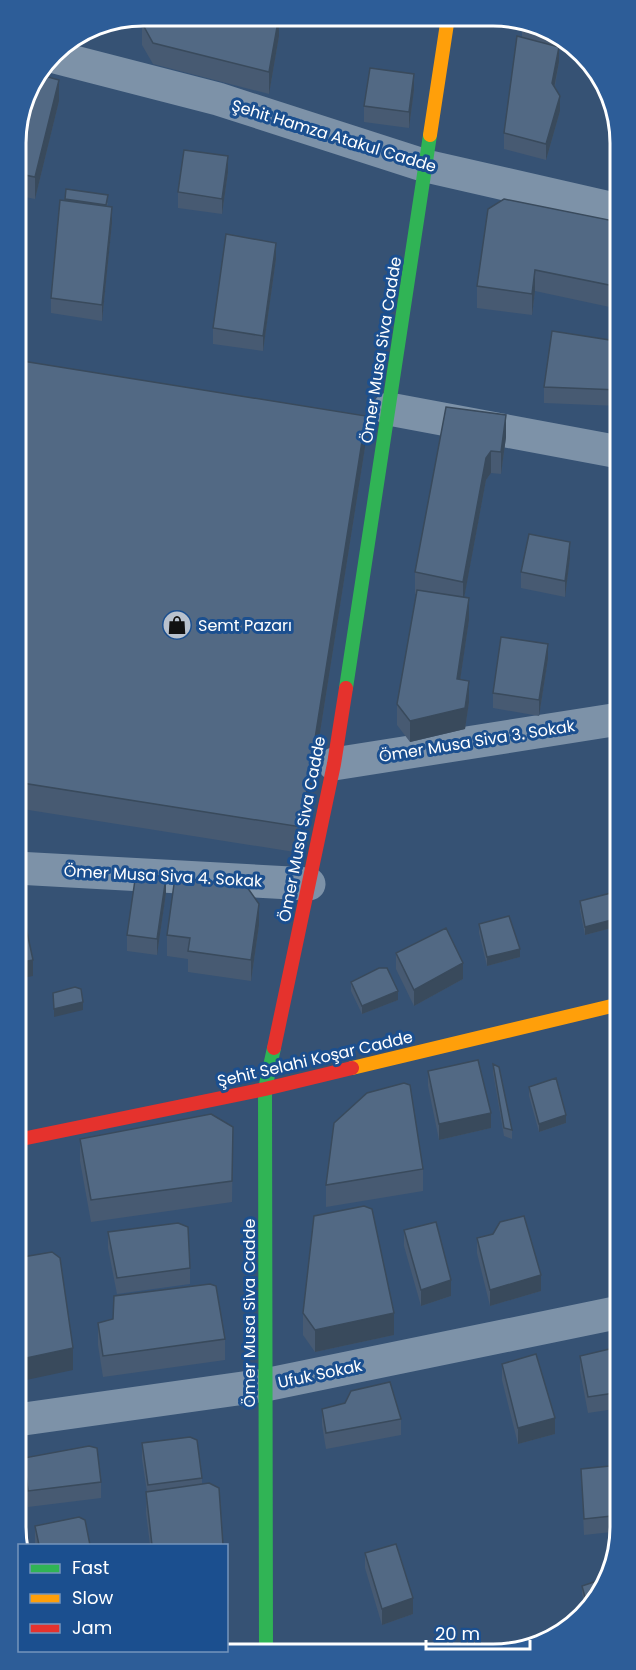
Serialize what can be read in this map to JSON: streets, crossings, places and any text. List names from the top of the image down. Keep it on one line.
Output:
{"streets":{"main road":["Ömer Musa Siva Cadde","Şehit Selahi Koşar Cadde"],"street":["Şehit Hamza Atakul Cadde","Ömer Musa Siva 3. Sokak","Ömer Musa Siva 4. Sokak","Ufuk Sokak"]},"crossings":[["Şehit Hamza Atakul Cadde","Ömer Musa Siva Cadde"],["Ömer Musa Siva Cadde","Ömer Musa Siva 3. Sokak"],["Ömer Musa Siva Cadde","Ömer Musa Siva 4. Sokak"],["Ömer Musa Siva Cadde","Şehit Selahi Koşar Cadde"],["Ömer Musa Siva Cadde","Ufuk Sokak"]],"places":{"shop":["Semt Pazarı"]},"legend":["Fast","Slow","Jam"],"scale_bar":"20 m"}
